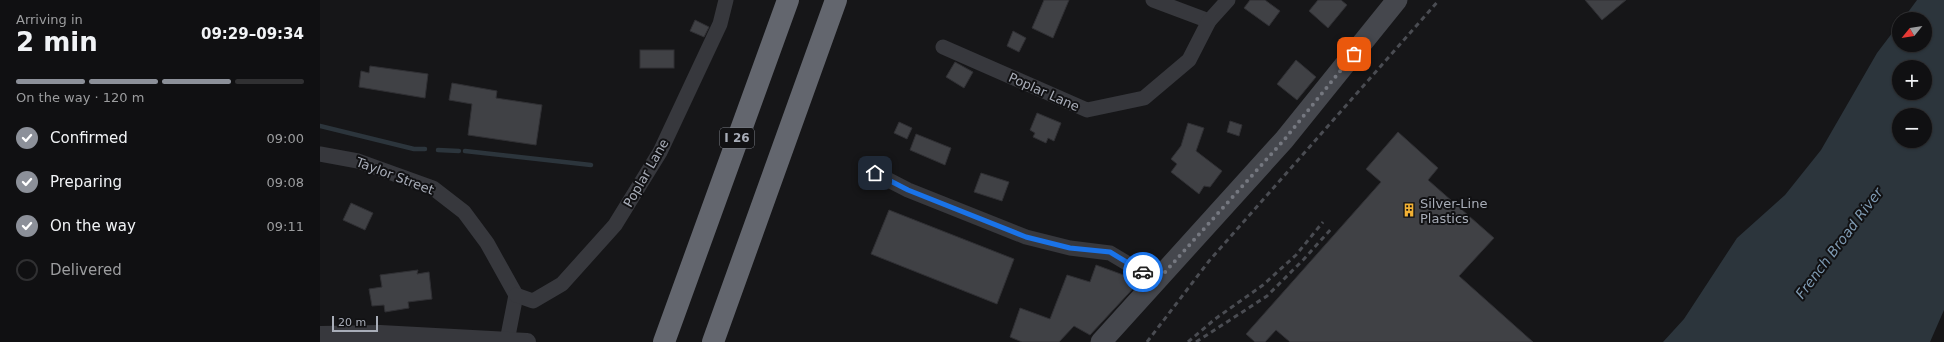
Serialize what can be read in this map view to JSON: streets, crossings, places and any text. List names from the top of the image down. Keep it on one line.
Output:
{"streets":{"highway":["I 26"],"street":["Poplar Lane","Taylor Street"]},"crossings":[["Poplar Lane","Taylor Street"]],"water":["French Broad River"],"places":{"building":["Silver-Line Plastics"]},"scale_bar":"20 m","north":"bottom left","page":{"heading":["2 min","Arriving in","09:29–09:34"],"map_buttons":["+","−"],"bar":"On the way · 120 m","list":[["Confirmed","09:00"],["Preparing","09:08"],["On the way","09:11"],"Delivered"],"scale":"20 m"}}
